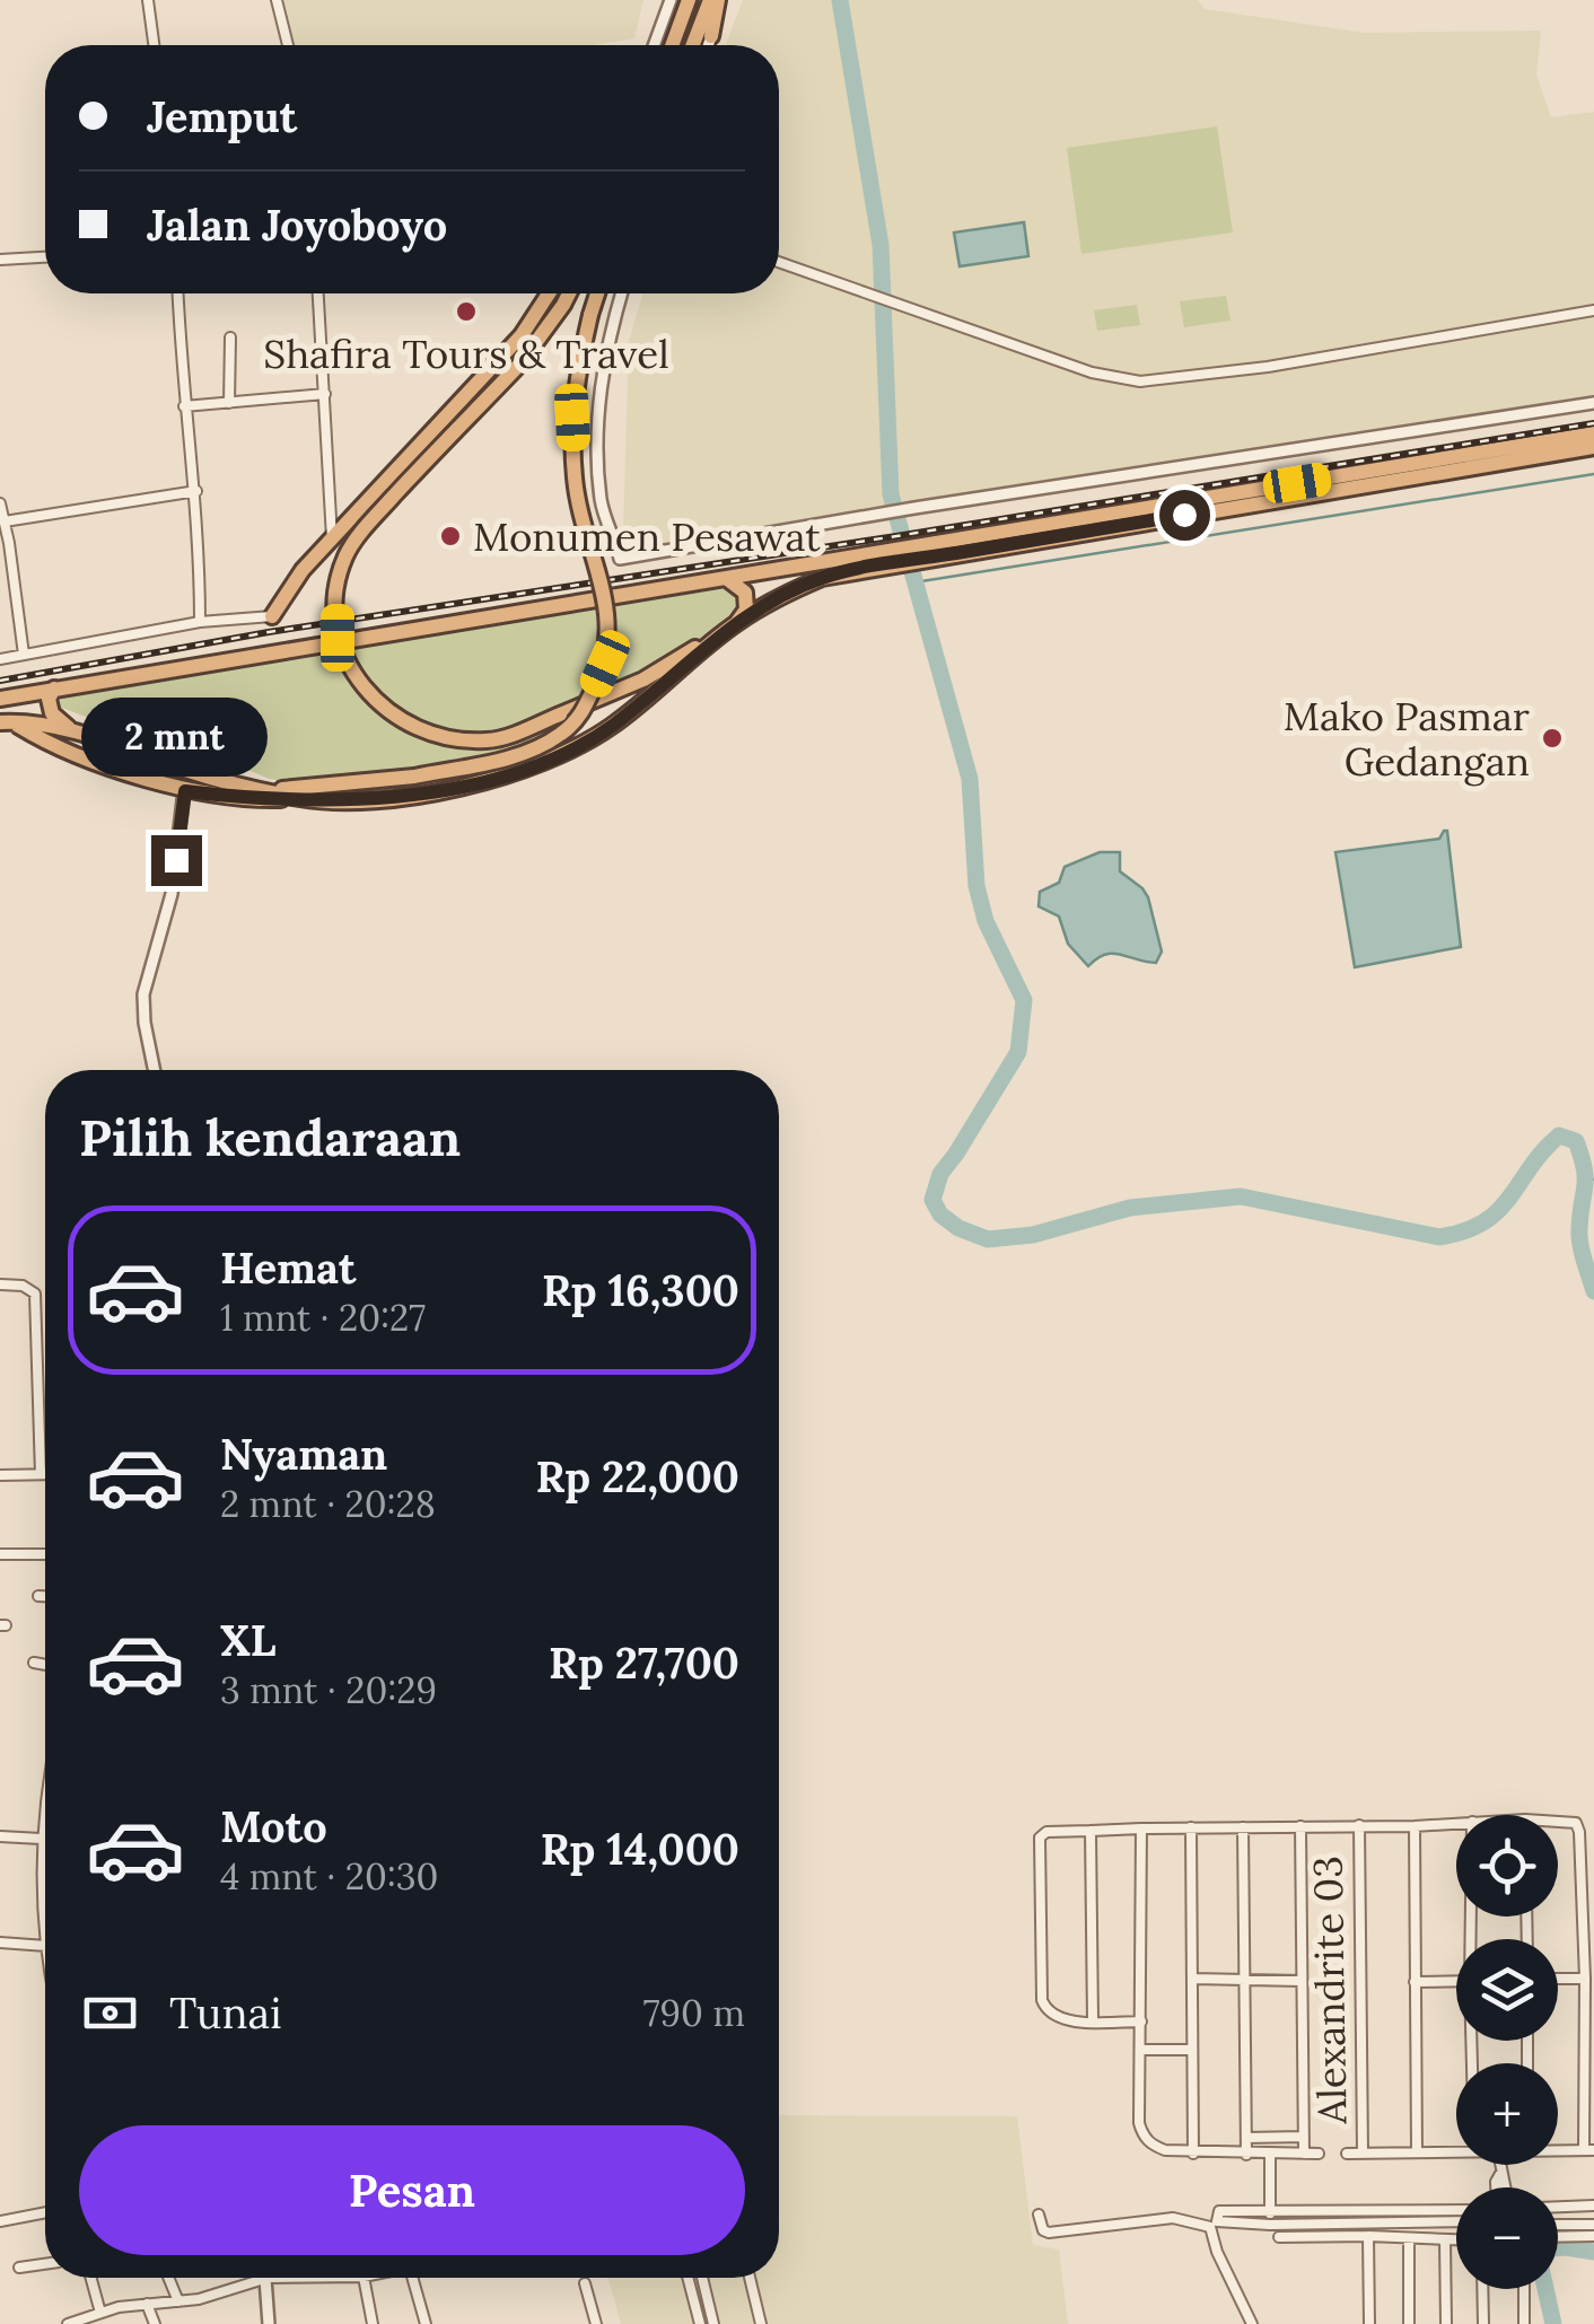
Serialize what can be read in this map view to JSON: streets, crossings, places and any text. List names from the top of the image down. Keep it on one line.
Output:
{"streets":{"street":["Alexandrite 03"]},"places":["Shafira Tours & Travel","Monumen Pesawat","Mako Pasmar Gedangan"],"page":{"banner":["Jemput","Jalan Joyoboyo"],"bubble":"2 mnt","heading":"Pilih kendaraan","list":[{"name":"Hemat","note":"1 mnt · 20:27","value":"Rp 16,300"},{"name":"Nyaman","note":"2 mnt · 20:28","value":"Rp 22,000"},{"name":"XL","note":"3 mnt · 20:29","value":"Rp 27,700"},{"name":"Moto","note":"4 mnt · 20:30","value":"Rp 14,000"}],"map_buttons":["+","−"],"pay":["Tunai","790 m"],"buttons":"Pesan"}}
